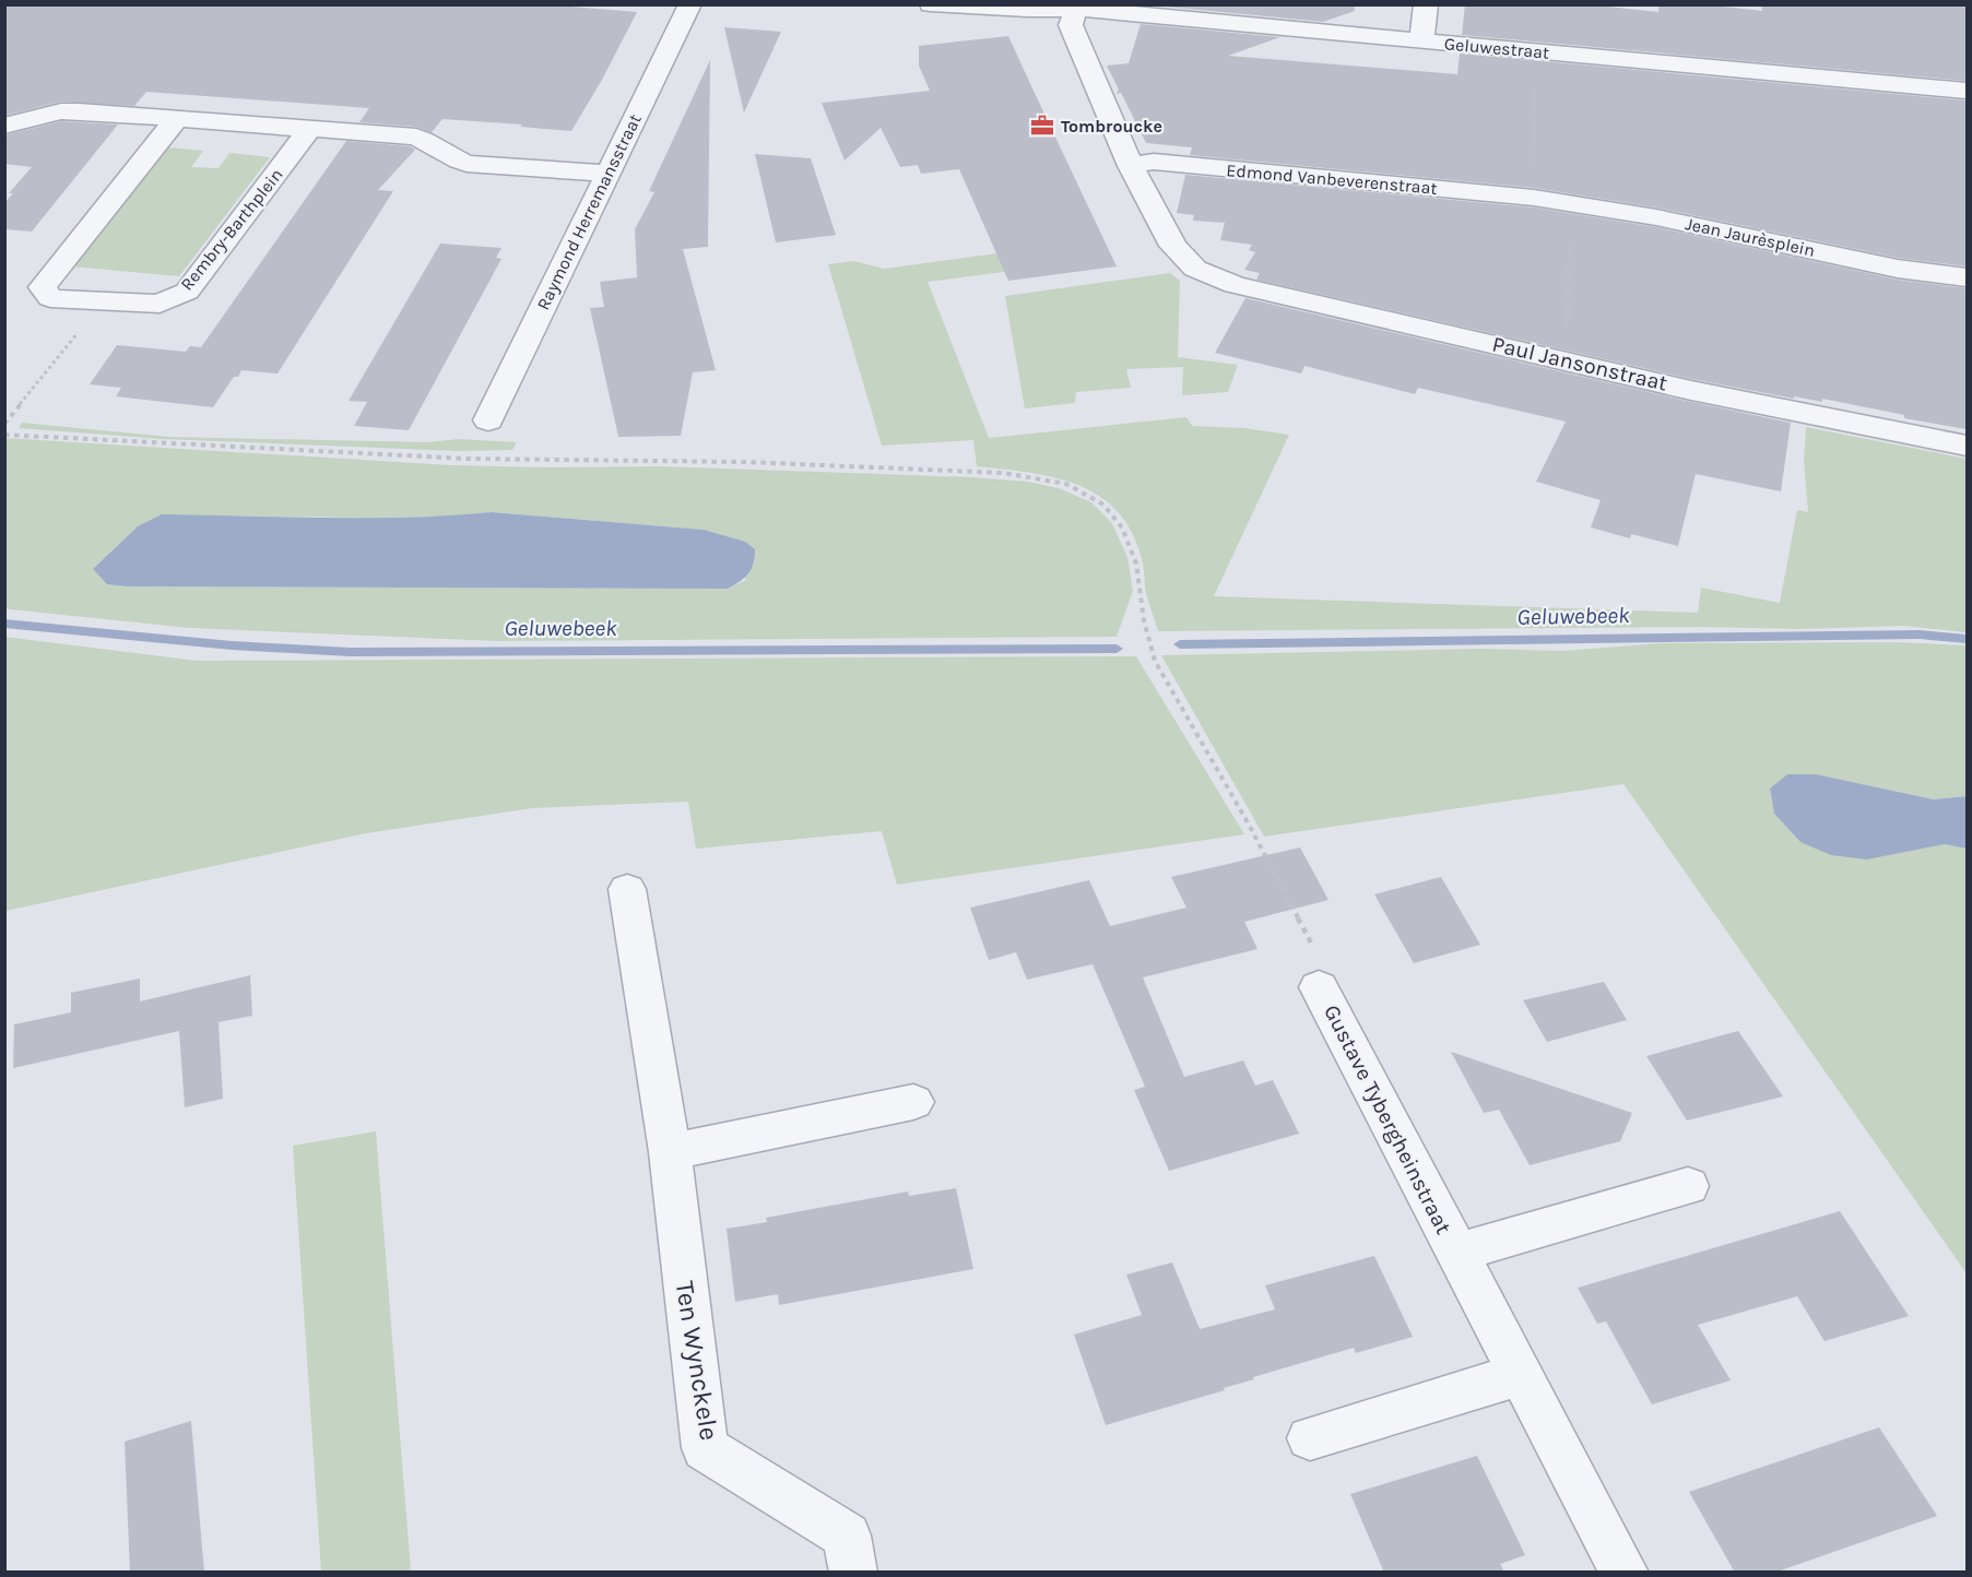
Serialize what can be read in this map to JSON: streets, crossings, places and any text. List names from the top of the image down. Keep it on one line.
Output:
{"streets":{"street":["Geluwestraat","Edmond Vanbeverenstraat","Raymond Herremansstraat","Rembry-Barthplein","Jean Jaurèsplein","Paul Jansonstraat","Gustave Tybergheinstraat","Ten Wynckele"]},"crossings":[["Edmond Vanbeverenstraat","Jean Jaurèsplein"],["Edmond Vanbeverenstraat","Paul Jansonstraat"]],"water":["Geluwebeek"],"places":{"office":["Tombroucke"]}}
